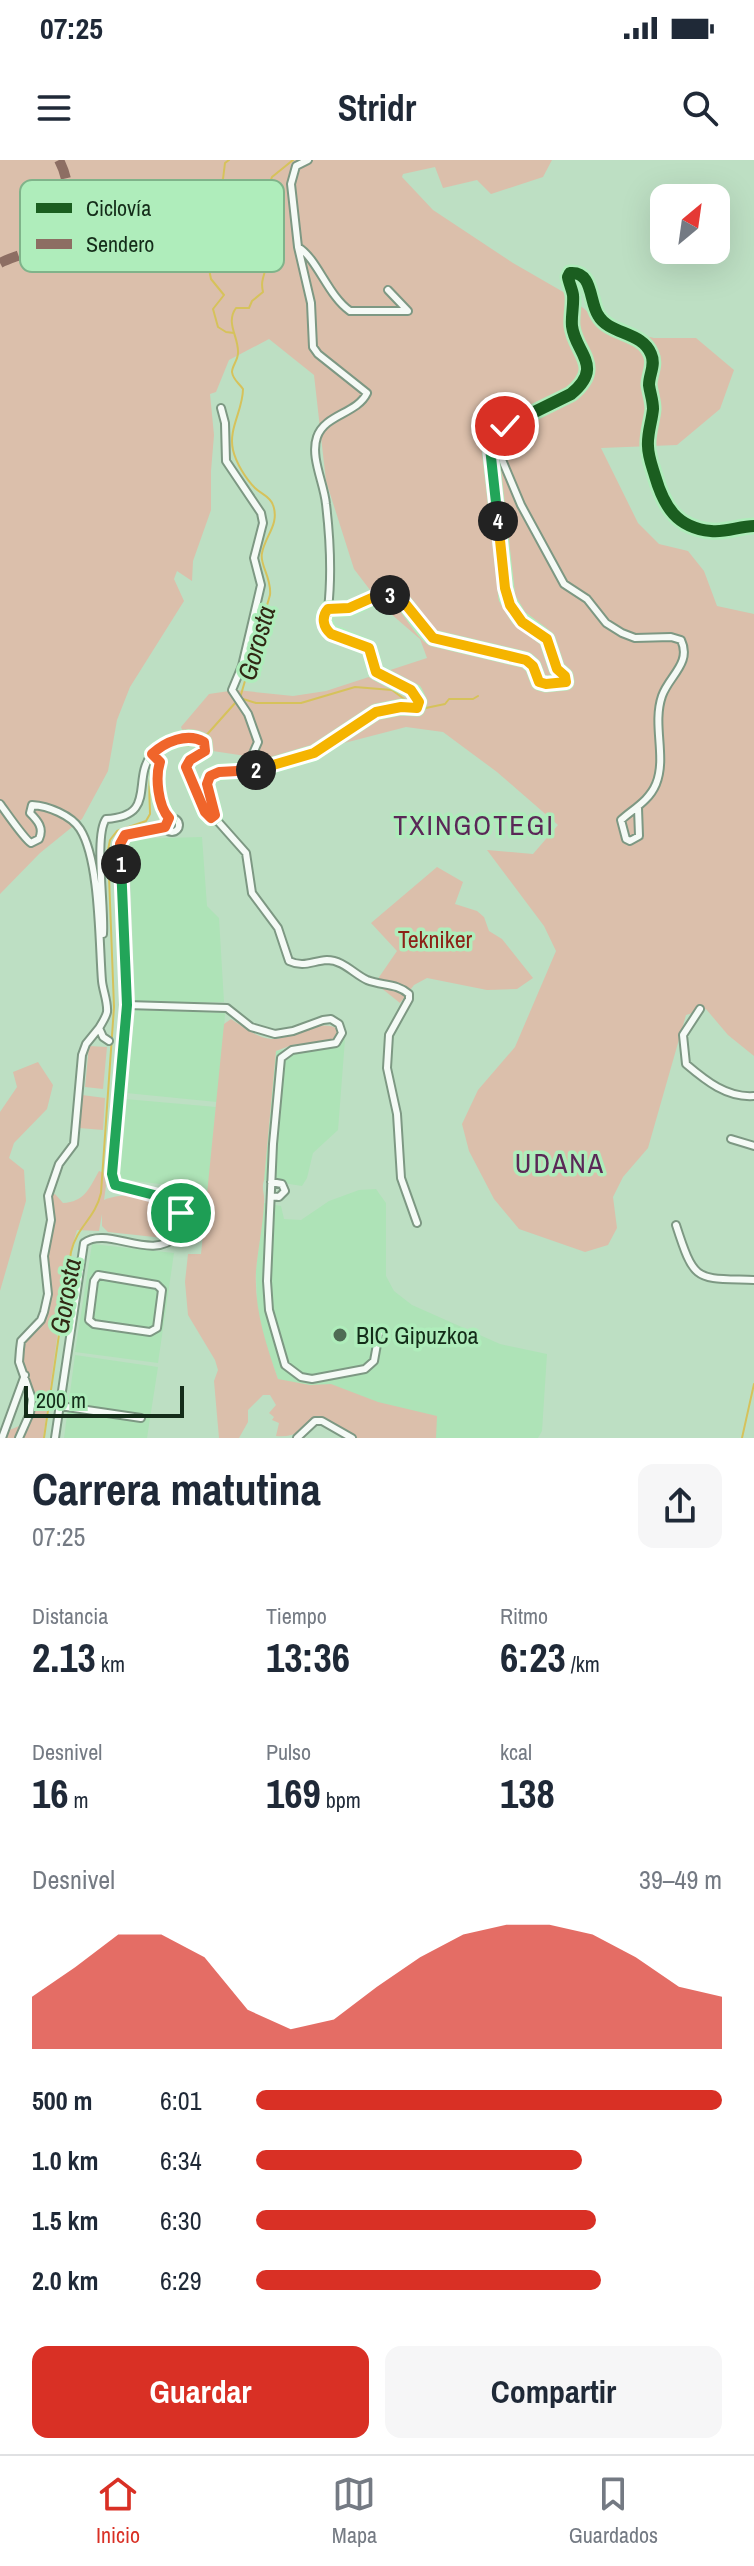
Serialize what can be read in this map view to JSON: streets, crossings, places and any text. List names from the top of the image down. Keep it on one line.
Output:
{"districts":["TXINGOTEGI","UDANA"],"water":["Gorosta"],"parks":["Tekniker"],"places":["BIC Gipuzkoa"],"legend":["Ciclovía","Sendero"],"scale_bar":"200 m","north":"top right","page":{"status":"07:25","header":"Stridr","pins":["4","3","2","1"],"scale":"200 m","heading":["Carrera matutina","07:25"],"stats":[["Distancia","2.13 km"],["Tiempo","13:36"],["Ritmo","6:23 /km"],["Desnivel","16 m"],["Pulso","169 bpm"],["kcal","138"]],"chart":["Desnivel","39–49 m"],"list":[{"name":"500 m","note":"6:01"},{"name":"1.0 km","note":"6:34"},{"name":"1.5 km","note":"6:30"},{"name":"2.0 km","note":"6:29"}],"buttons":["Guardar","Compartir"],"tabs":["Inicio","Mapa","Guardados"]}}
